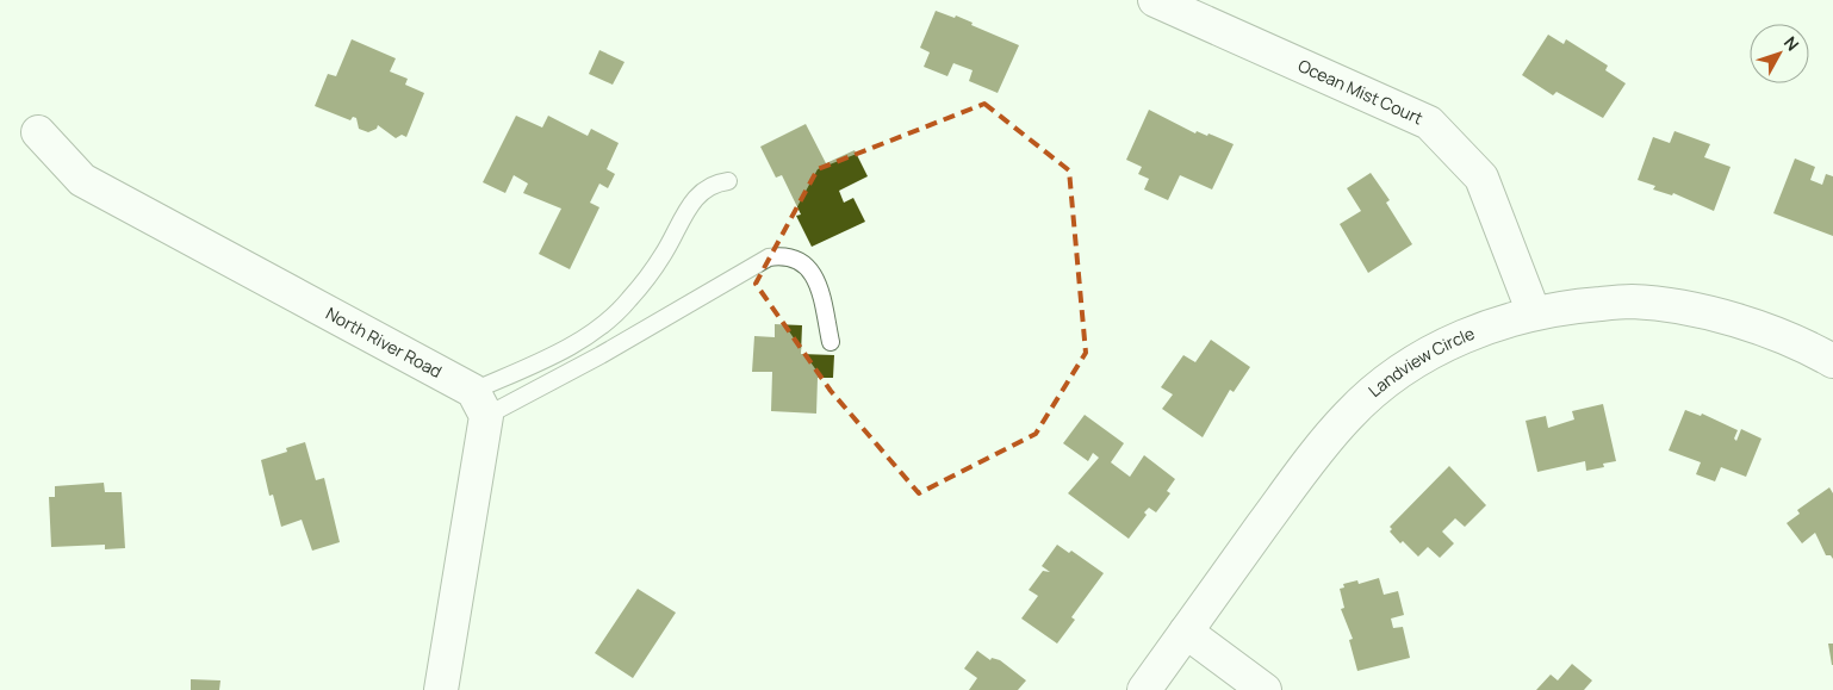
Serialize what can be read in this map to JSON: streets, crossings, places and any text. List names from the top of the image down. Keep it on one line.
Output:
{"streets":{"street":["Ocean Mist Court","North River Road","Landview Circle"]},"crossings":[["Ocean Mist Court","Landview Circle"]],"north":"top right"}
